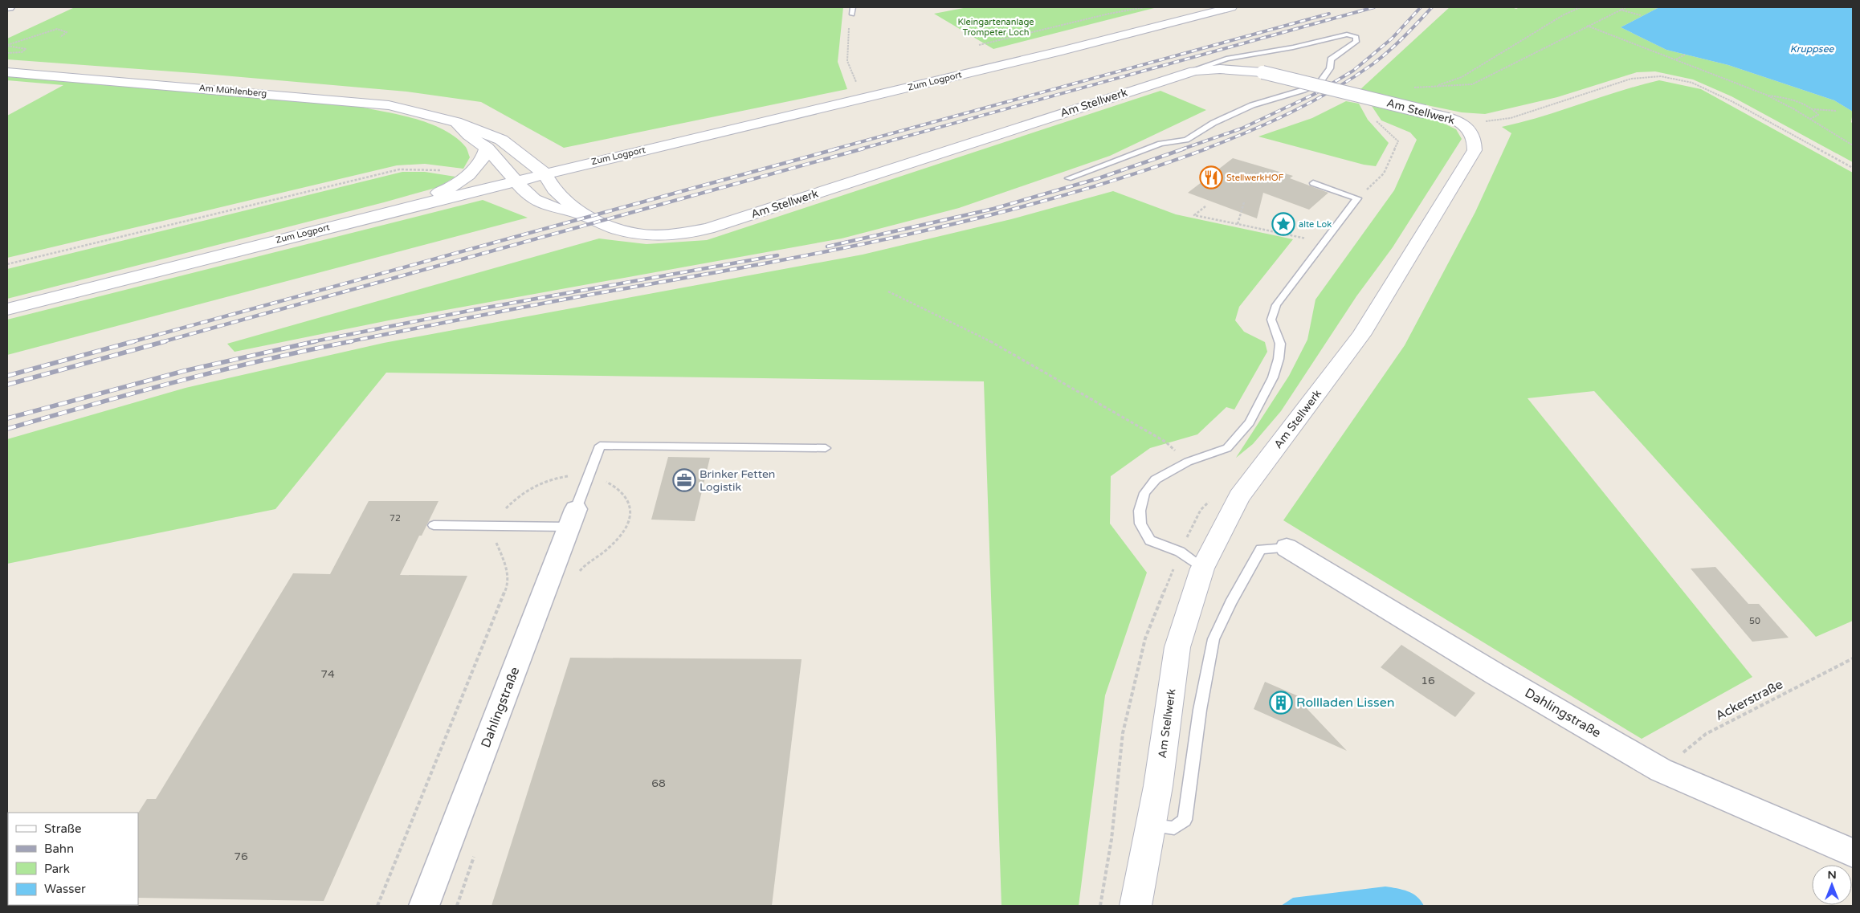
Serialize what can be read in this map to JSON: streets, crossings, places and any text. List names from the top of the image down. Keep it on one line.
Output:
{"streets":{"street":["Zum Logport","Am Mühlenberg","Am Stellwerk","Dahlingstraße"],"path":["Ackerstraße"]},"crossings":[["Zum Logport","Am Mühlenberg"],["Zum Logport","Am Stellwerk"],["Am Mühlenberg","Am Stellwerk"],["Ackerstraße","Dahlingstraße"]],"water":["Kruppsee"],"parks":["Kleingartenanlage Trompeter Loch"],"places":{"restaurant":["StellwerkHOF"],"place":["alte Lok"],"office":["Brinker Fetten Logistik"],"building":["Rollladen Lissen"]},"house_numbers":["72","50","74","16","68","76"],"legend":["Straße","Bahn","Park","Wasser"],"north":"top"}
